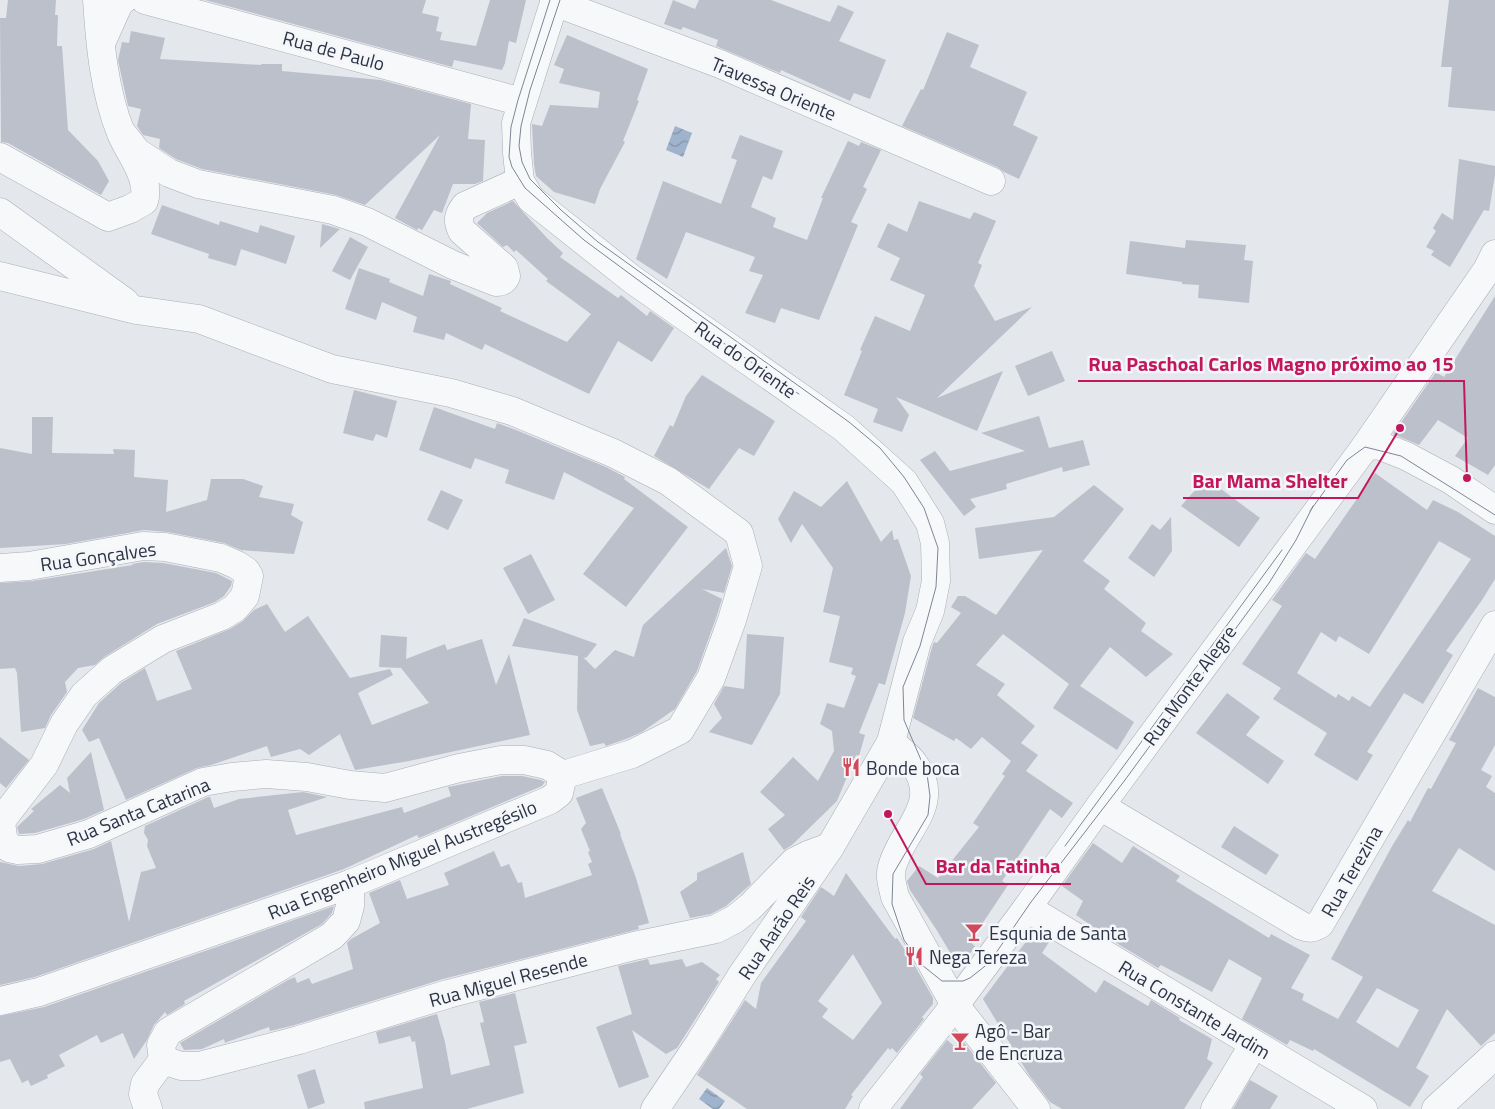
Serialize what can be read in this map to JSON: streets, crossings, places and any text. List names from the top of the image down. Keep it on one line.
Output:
{"streets":{"street":["Rua de Paulo","Travessa Oriente","Rua do Oriente","Rua Gonçalves","Rua Monte Alegre","Rua Santa Catarina","Rua Engenheiro Miguel Austregésilo","Rua Terezina","Rua Aarão Reis","Rua Miguel Resende","Rua Constante Jardim"]},"crossings":[["Rua de Paulo","Rua do Oriente"],["Travessa Oriente","Rua do Oriente"],["Rua do Oriente","Rua Aarão Reis"],["Rua Gonçalves","Rua Santa Catarina"],["Rua Monte Alegre","Rua Terezina"],["Rua Monte Alegre","Rua Constante Jardim"],["Rua Santa Catarina","Rua Engenheiro Miguel Austregésilo"],["Rua Aarão Reis","Rua Miguel Resende"]],"places":{"other":["Bar Mama Shelter","Rua Paschoal Carlos Magno próximo ao 15","Bar da Fatinha"],"restaurant":["Bonde boca","Nega Tereza"],"bar":["Esqunia de Santa","Agô - Bar de Encruza"]}}
